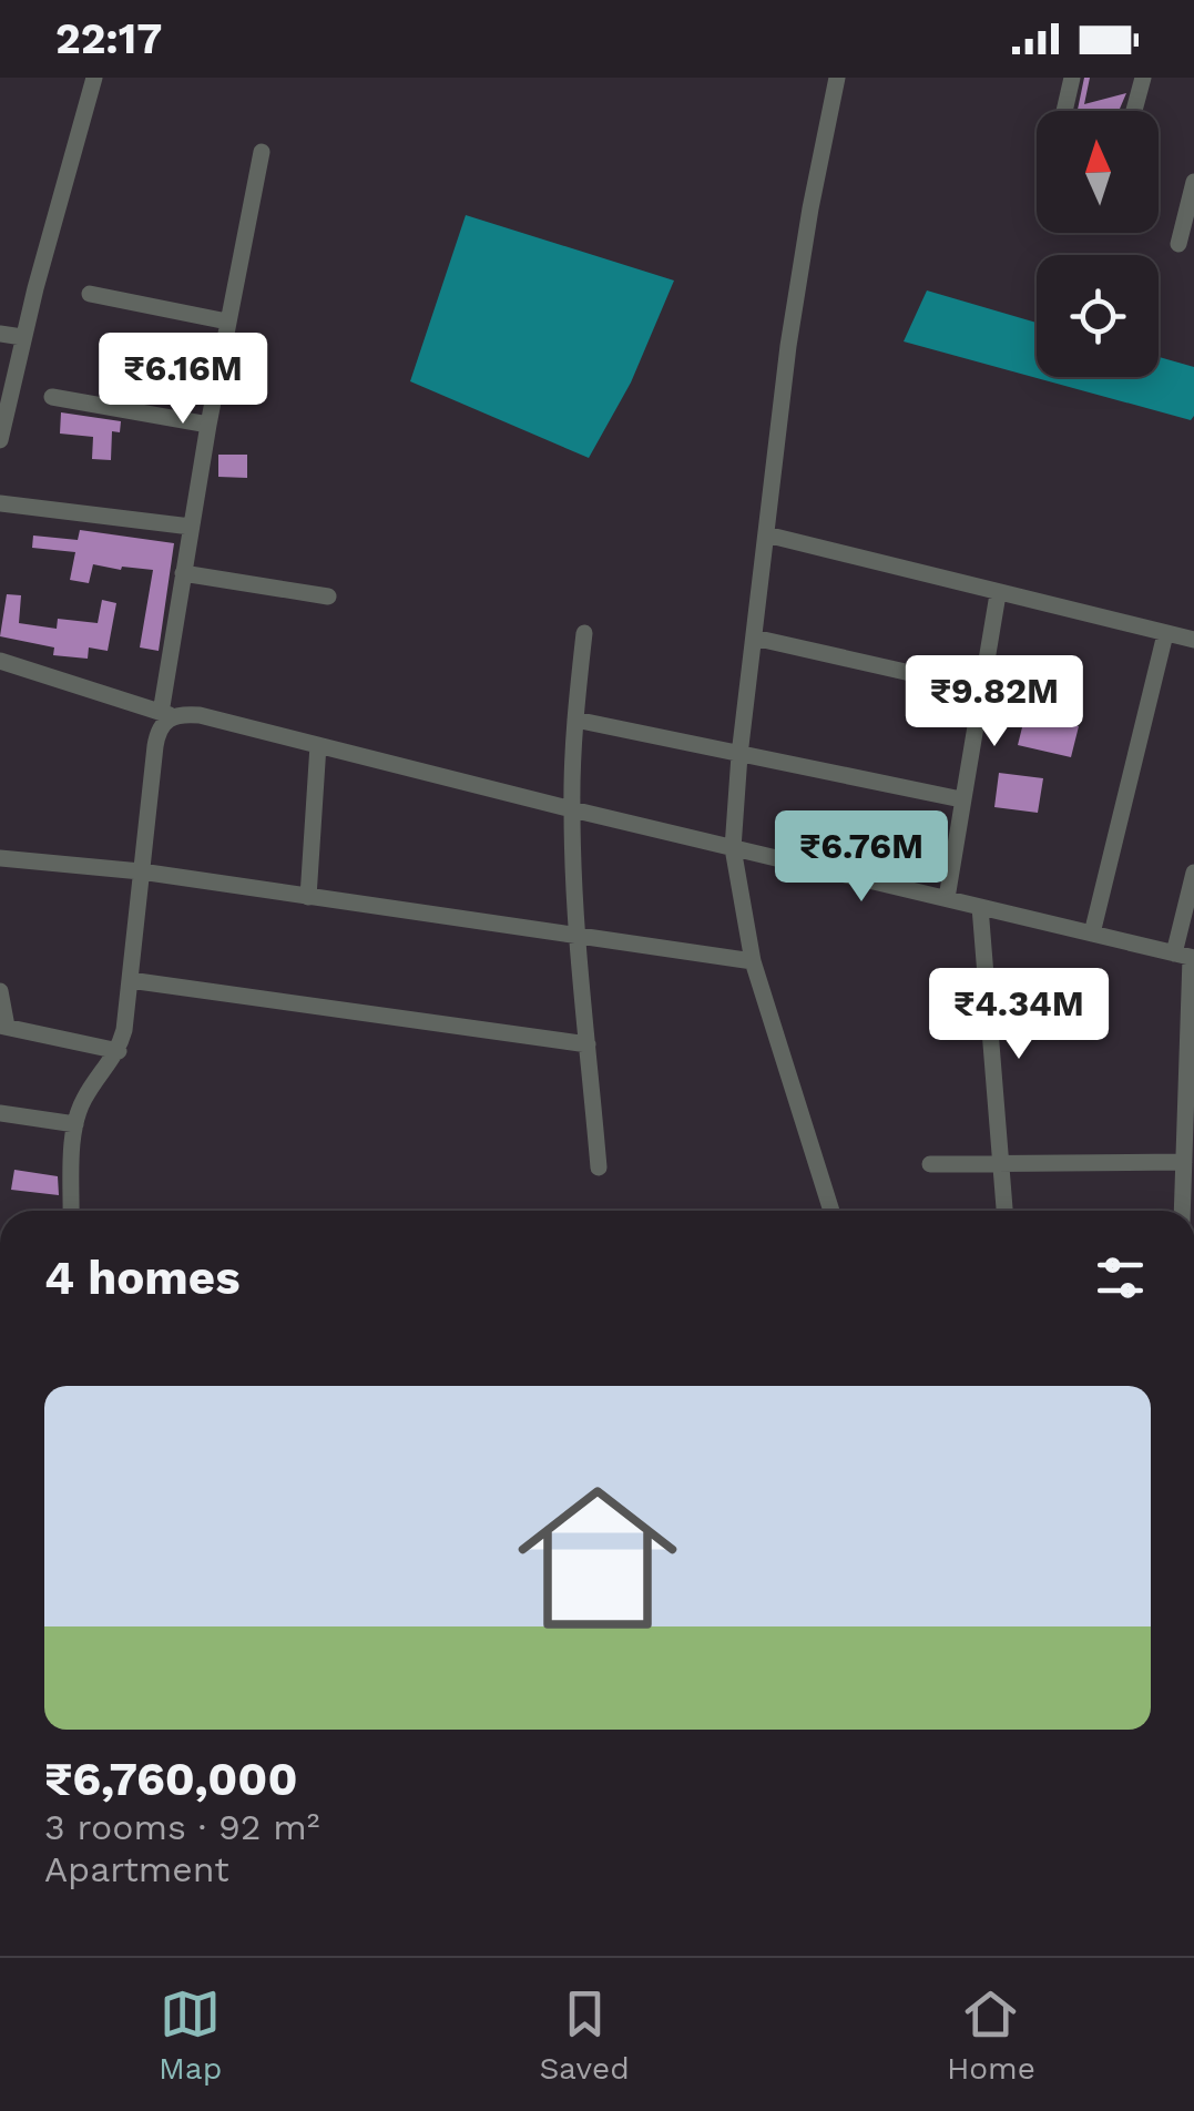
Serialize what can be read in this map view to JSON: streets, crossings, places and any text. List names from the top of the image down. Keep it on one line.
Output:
{"north":"top","page":{"status":"22:17","price":["₹6.16M","₹9.82M","₹6.76M","₹4.34M"],"heading":"4 homes","list":[{"name":"₹6,760,000","note":"3 rooms · 92 m² · Apartment"}],"tabs":["Map","Saved","Home"]}}
